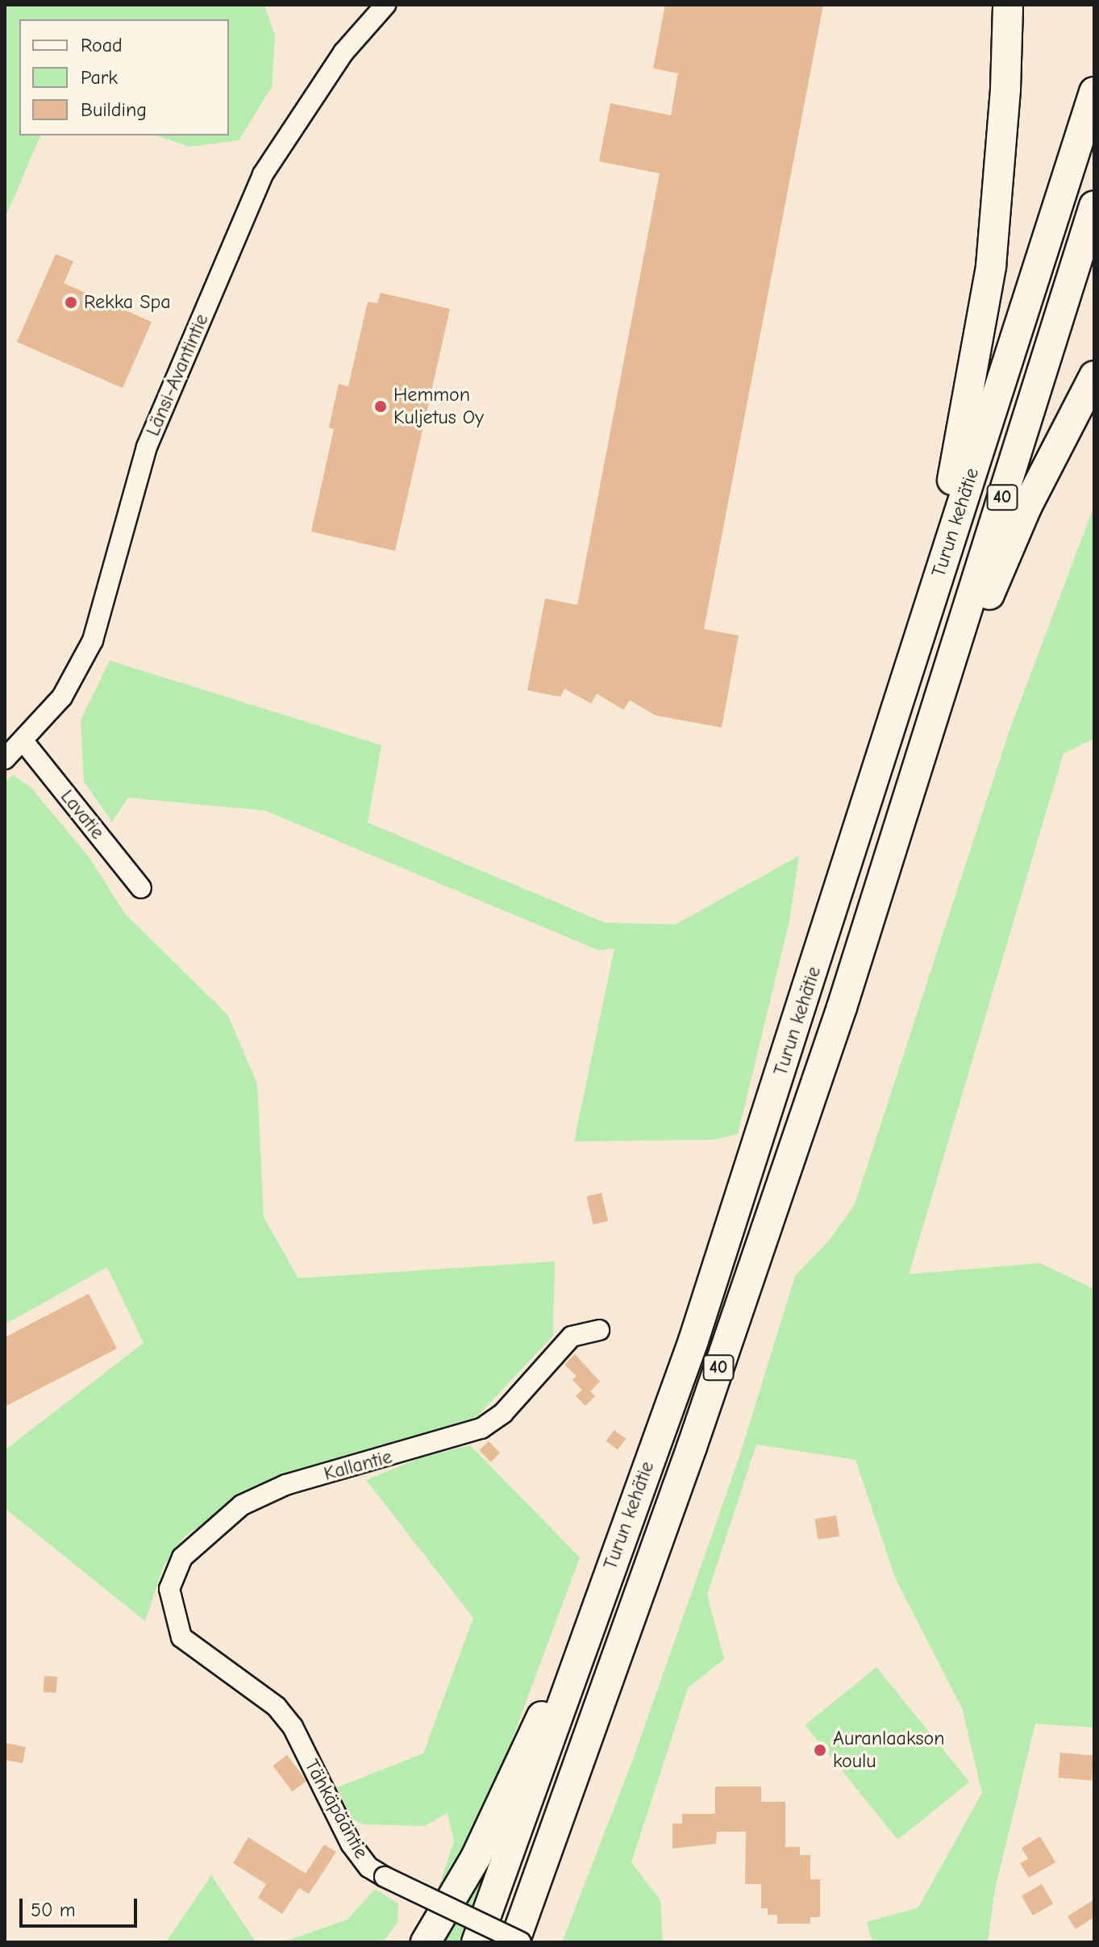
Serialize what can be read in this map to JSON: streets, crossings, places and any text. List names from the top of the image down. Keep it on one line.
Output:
{"streets":{"highway":["40","Turun kehätie"],"street":["Länsi-Avantintie","Lavatie","Kallantie","Tähkäpääntie"]},"crossings":[["Länsi-Avantintie","Lavatie"],["Kallantie","Tähkäpääntie"]],"places":["Rekka Spa","Hemmon Kuljetus Oy","Auranlaakson koulu"],"legend":["Road","Park","Building"],"scale_bar":"50 m"}
